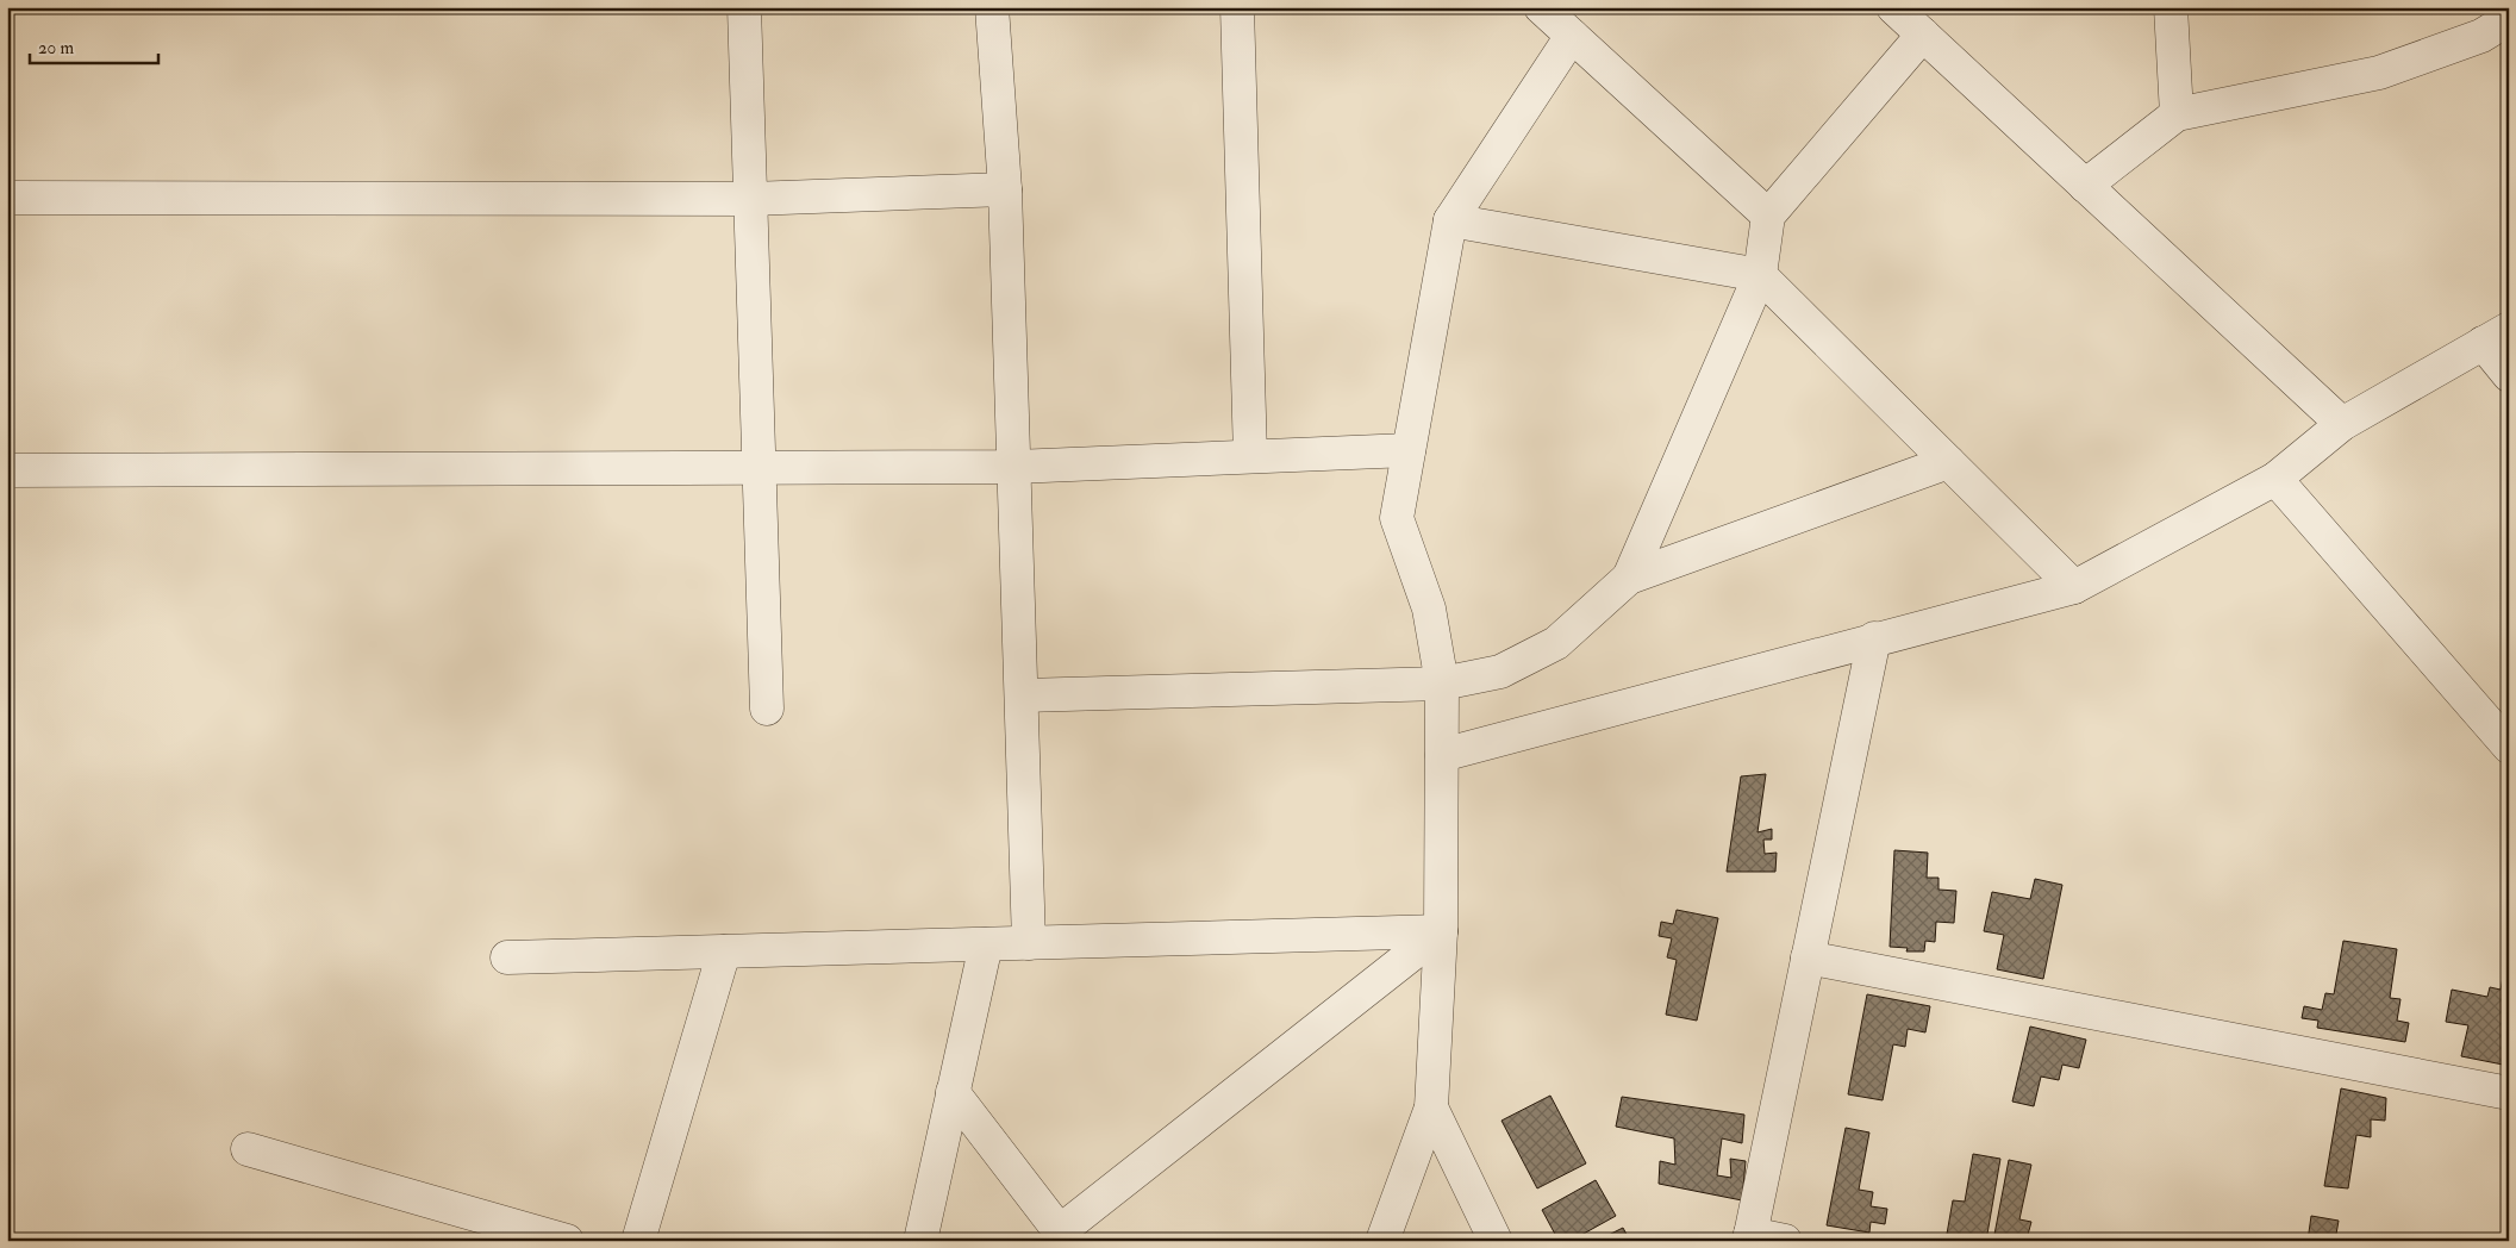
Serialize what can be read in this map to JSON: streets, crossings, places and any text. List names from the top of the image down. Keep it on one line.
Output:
{"scale_bar":"20 m"}
